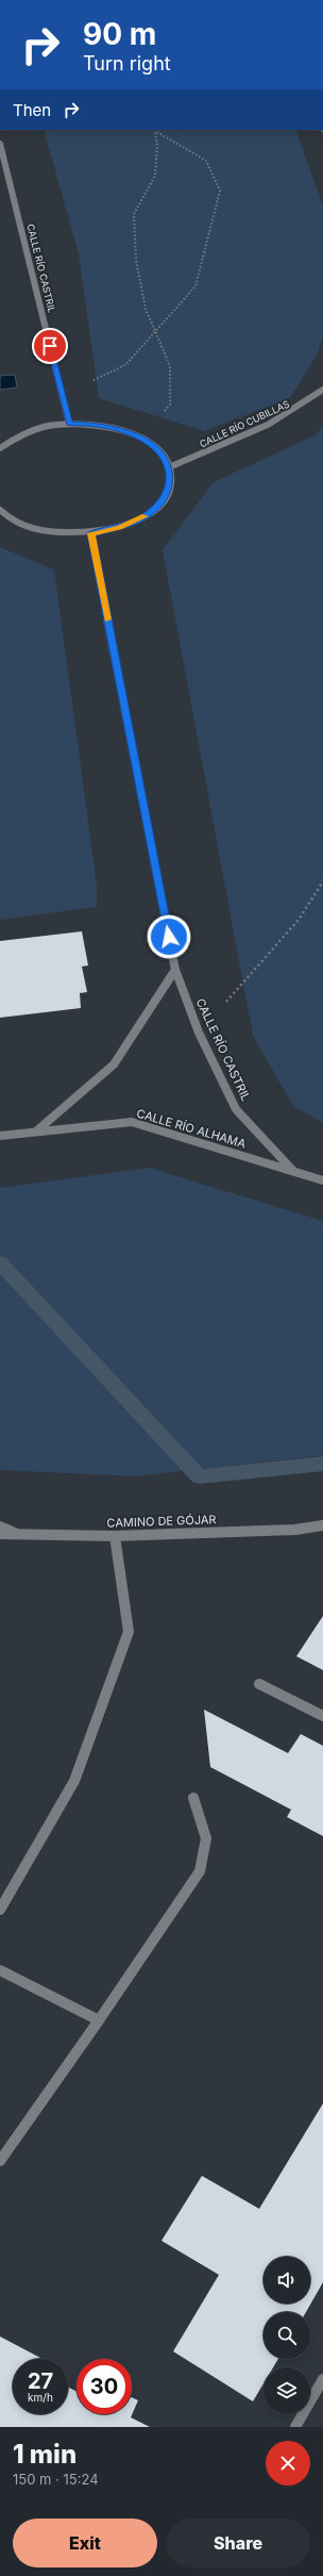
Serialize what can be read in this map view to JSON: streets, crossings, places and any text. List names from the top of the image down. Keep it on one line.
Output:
{"streets":{"street":["CALLE RÍO CASTRIL","CALLE RÍO CUBILLAS","CALLE RÍO ALHAMA","CAMINO DE GÓJAR"]},"crossings":[["CALLE RÍO CASTRIL","CALLE RÍO ALHAMA"]],"page":{"turn":["90 m","Turn right"],"then":"Then","speed":"27 km/h","limit":"30","heading":["1 min","150 m · 15:24"],"buttons":["Exit","Share"]}}
